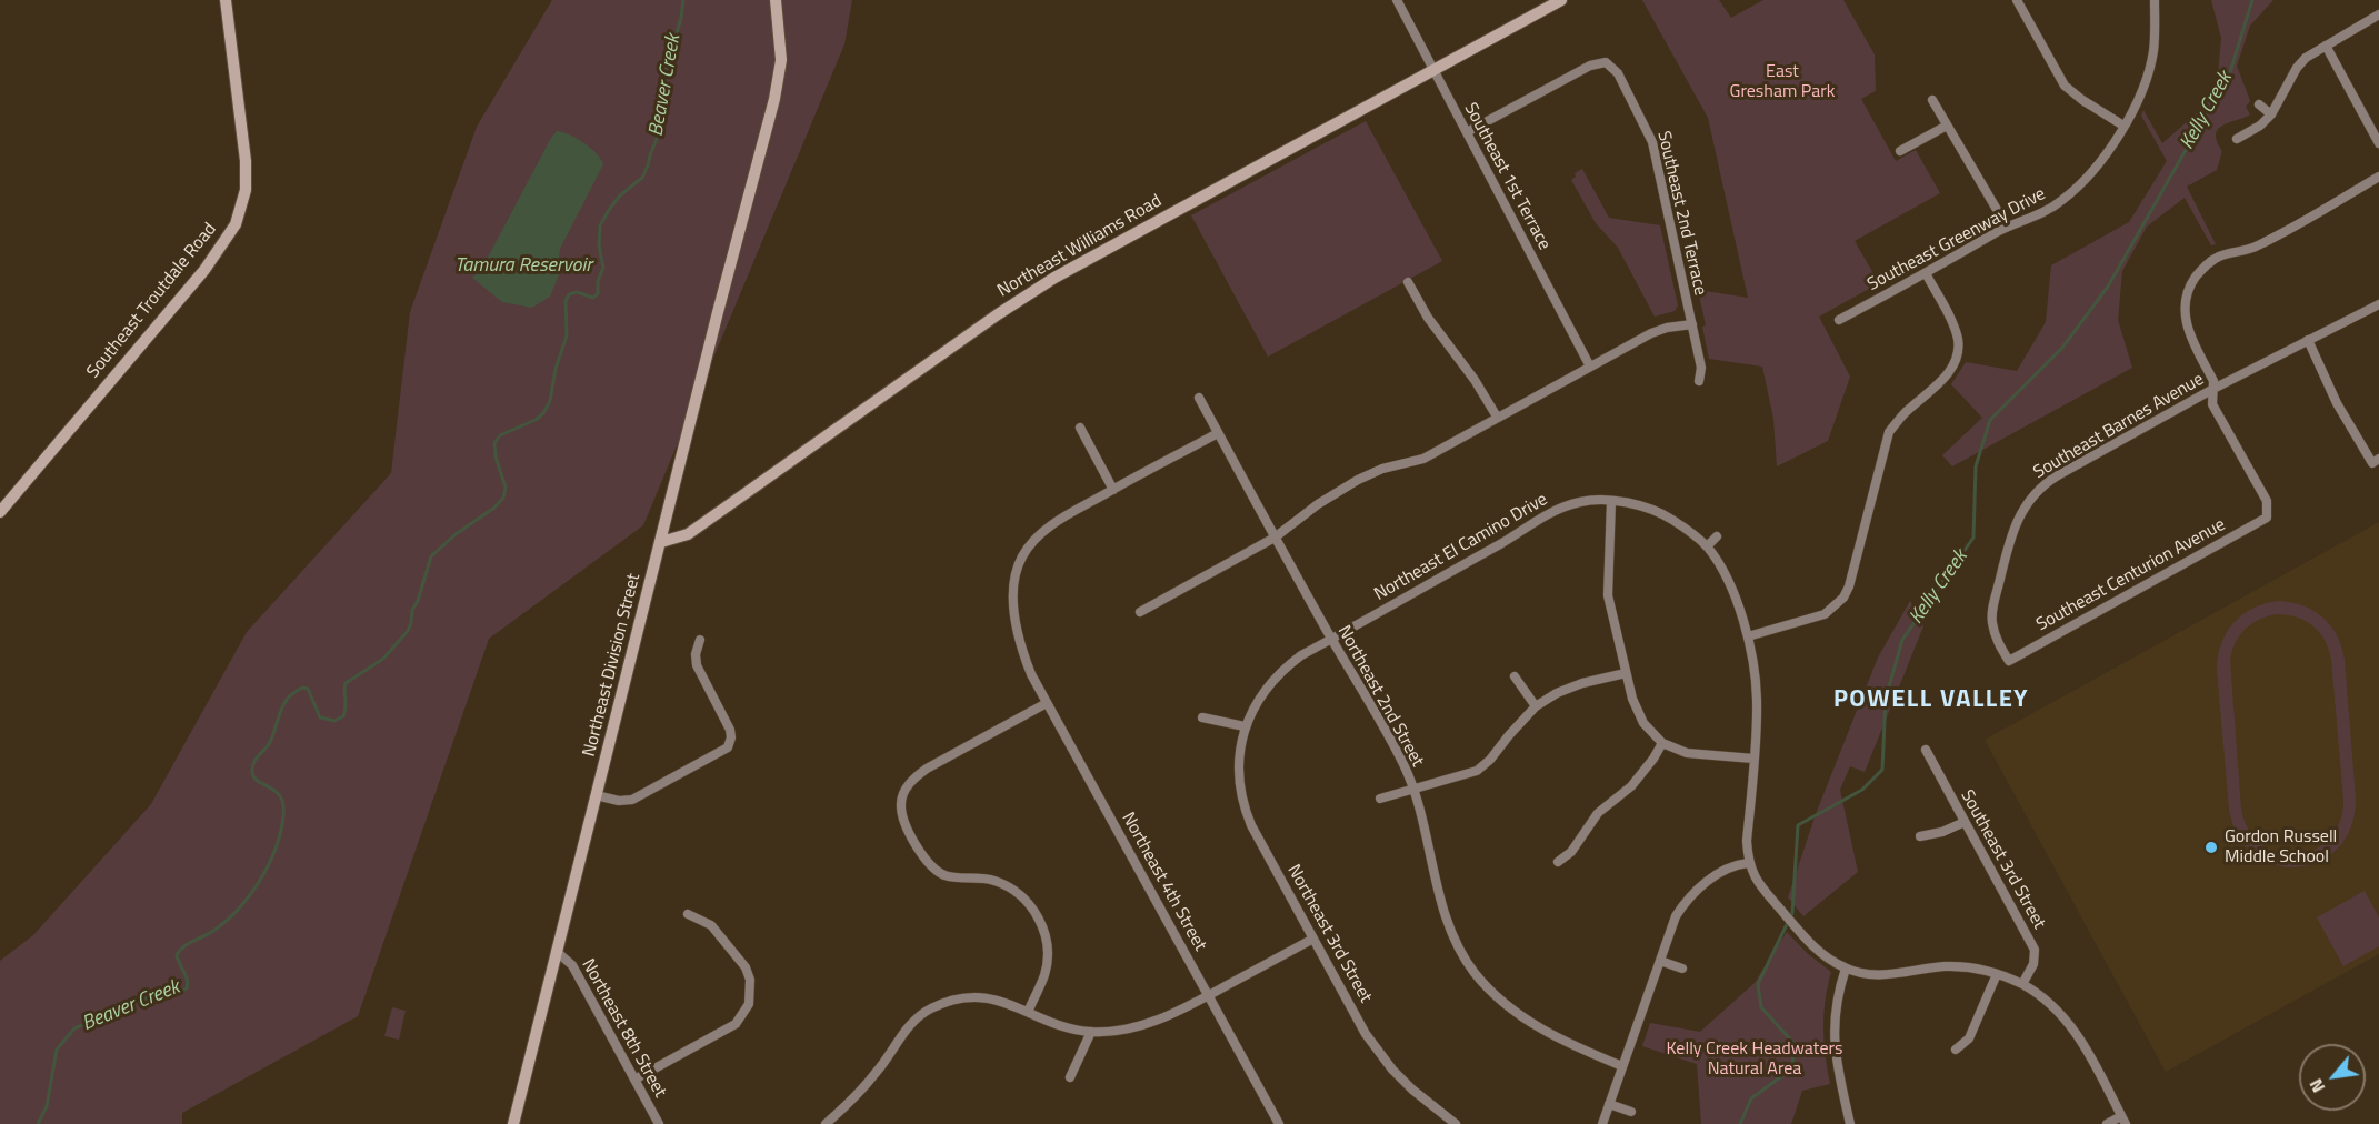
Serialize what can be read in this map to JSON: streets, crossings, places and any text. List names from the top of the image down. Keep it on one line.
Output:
{"streets":{"street":["Southeast 1st Terrace","Southeast 2nd Terrace","Southeast Greenway Drive","Northeast Williams Road","Southeast Troutdale Road","Southeast Barnes Avenue","Northeast El Camino Drive","Southeast Centurion Avenue","Northeast Division Street","Northeast 2nd Street","Southeast 3rd Street","Northeast 4th Street","Northeast 3rd Street","Northeast 8th Street"]},"crossings":[["Southeast 1st Terrace","Southeast 2nd Terrace"],["Southeast 1st Terrace","Northeast Williams Road"],["Northeast Williams Road","Northeast Division Street"],["Southeast Barnes Avenue","Southeast Centurion Avenue"],["Northeast El Camino Drive","Northeast 2nd Street"],["Northeast El Camino Drive","Northeast 3rd Street"],["Northeast Division Street","Northeast 8th Street"],["Northeast 2nd Street","Northeast 4th Street"],["Northeast 2nd Street","Northeast 3rd Street"]],"districts":["POWELL VALLEY"],"water":["Beaver Creek","Kelly Creek","Tamura Reservoir"],"parks":["East Gresham Park","Kelly Creek Headwaters Natural Area"],"places":["Gordon Russell Middle School"],"north":"bottom left"}
